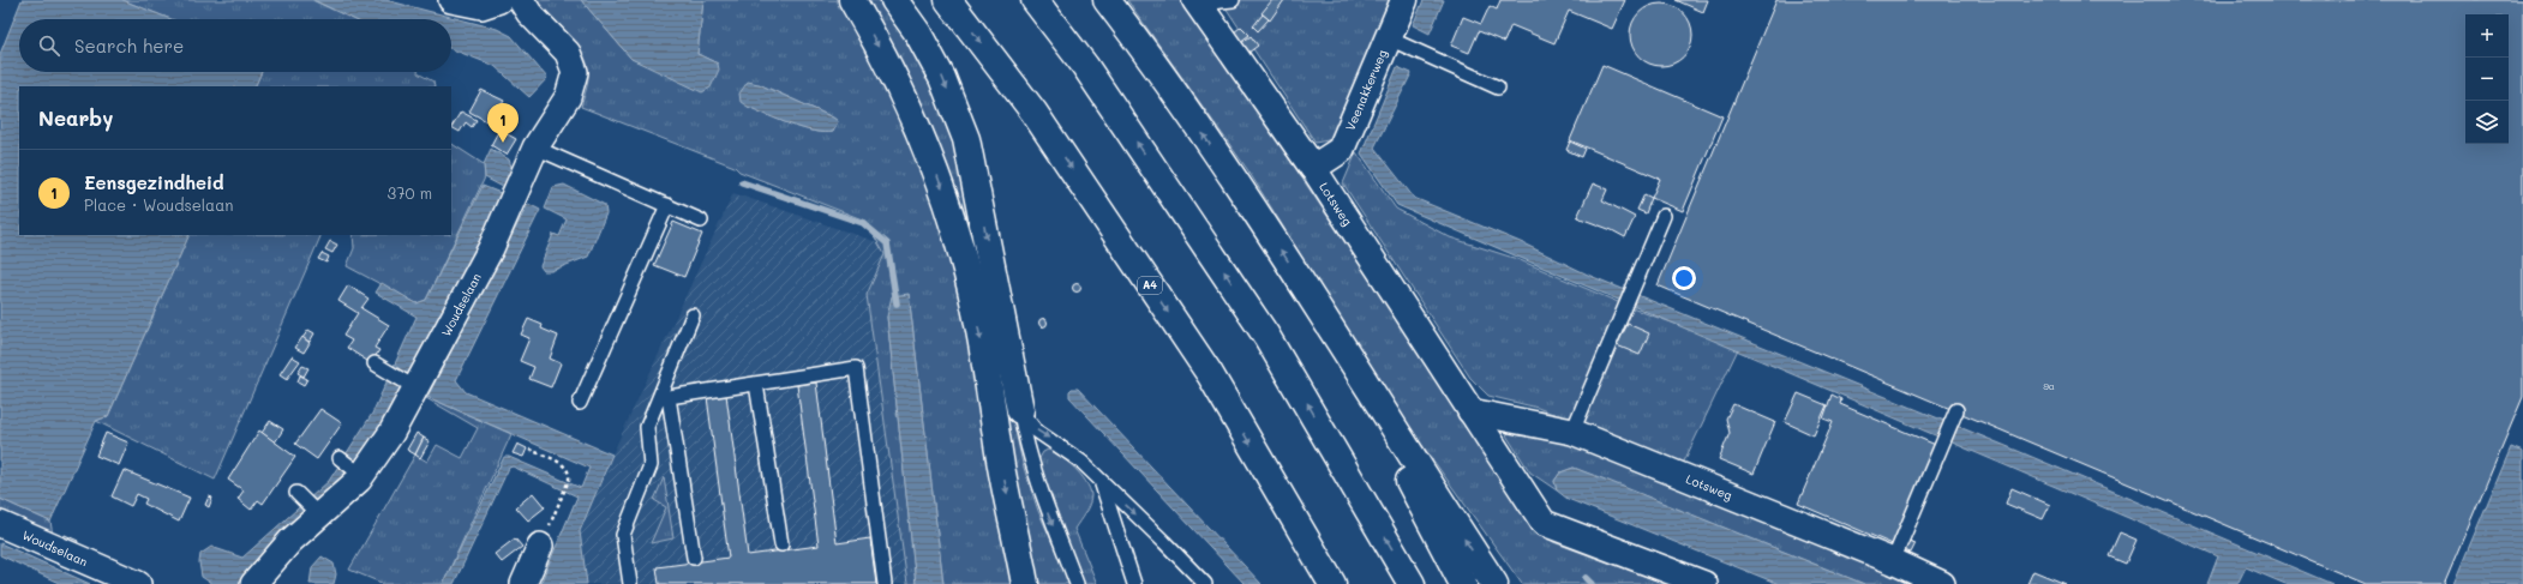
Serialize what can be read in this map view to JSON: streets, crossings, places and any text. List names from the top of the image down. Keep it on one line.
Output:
{"streets":{"main road":["Veenakkerweg","Lotsweg","A4"],"street":["Woudselaan"]},"crossings":[["Veenakkerweg","Lotsweg"]],"house_numbers":["9a"],"page":{"map_buttons":["+","−"],"search":"Search here","heading":"Nearby","pins":"1","list":[{"mark":"1","name":"Eensgezindheid","note":"Place · Woudselaan","value":"370 m"}]}}
